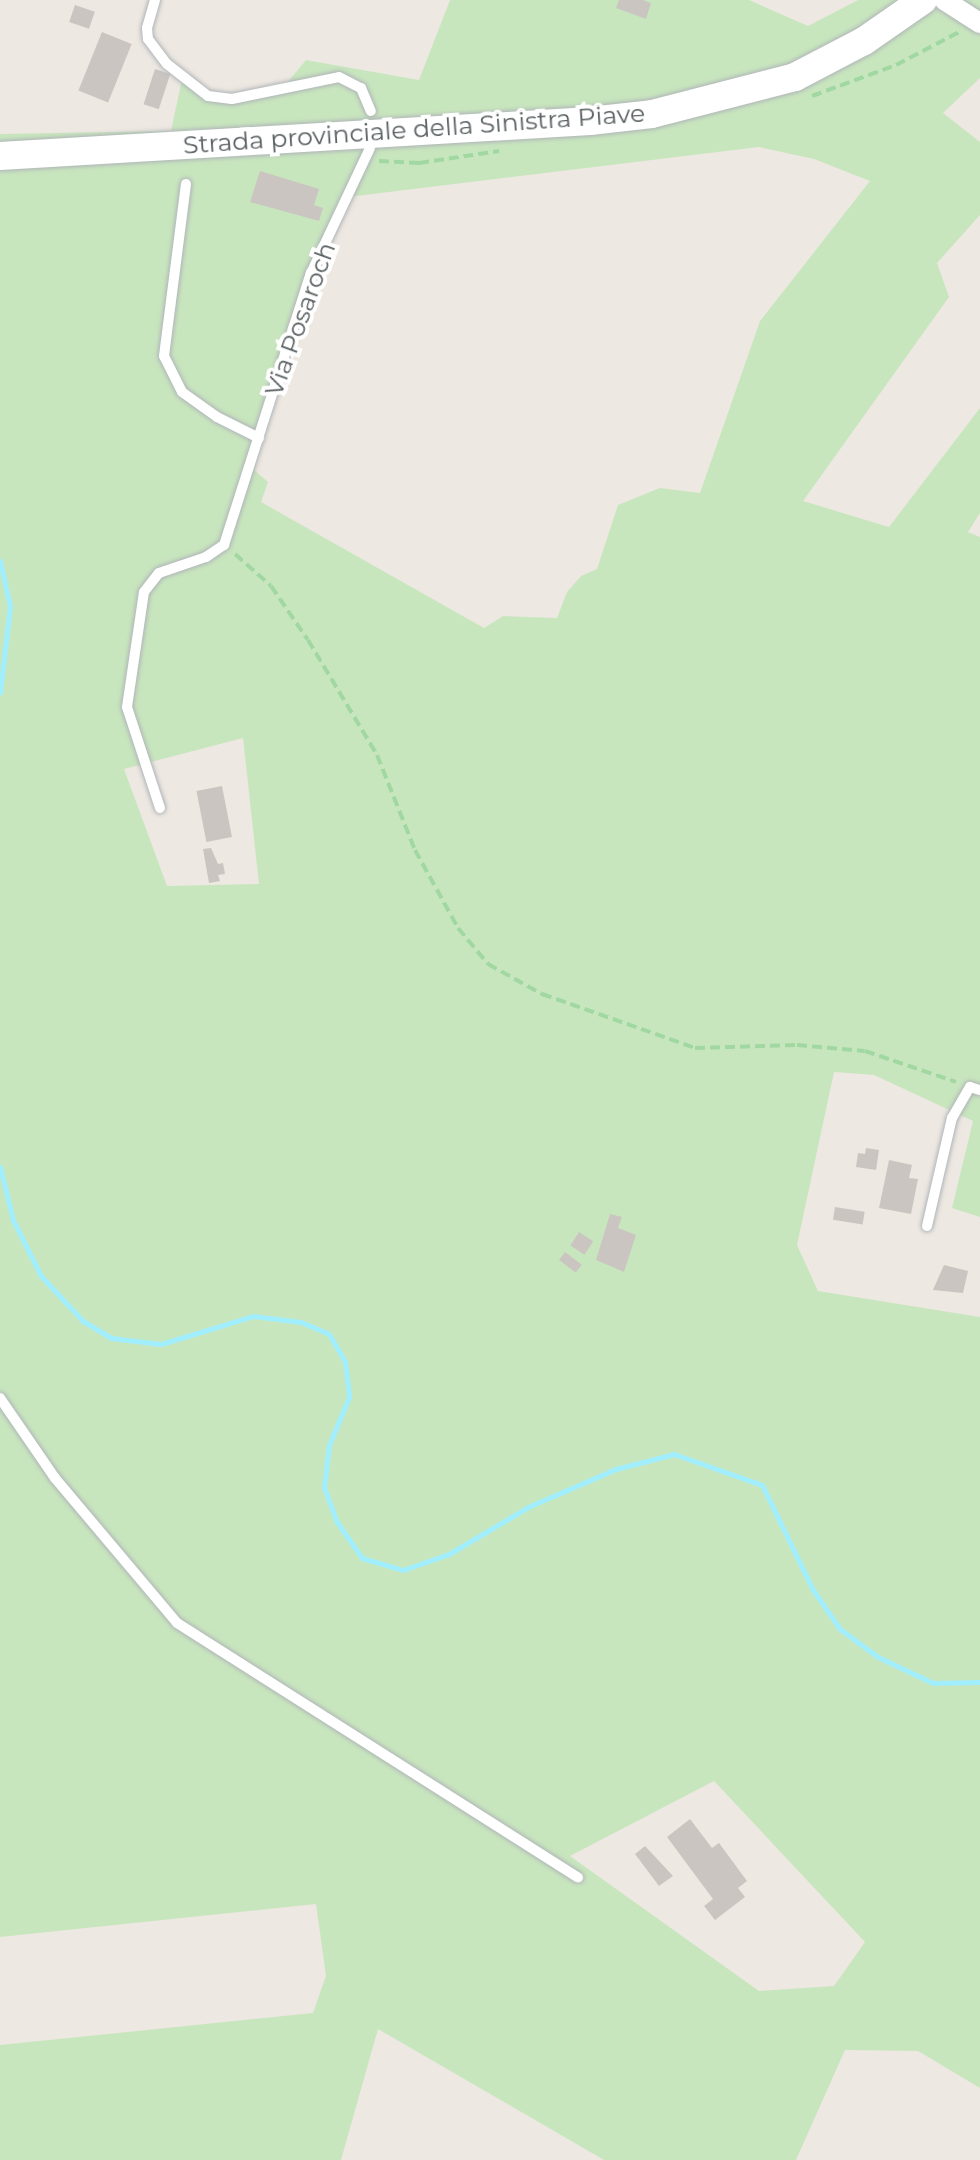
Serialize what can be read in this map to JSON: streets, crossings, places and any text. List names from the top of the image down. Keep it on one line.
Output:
{"streets":{"main road":["Strada provinciale della Sinistra Piave"],"lane":["Via Posaroch"]}}
